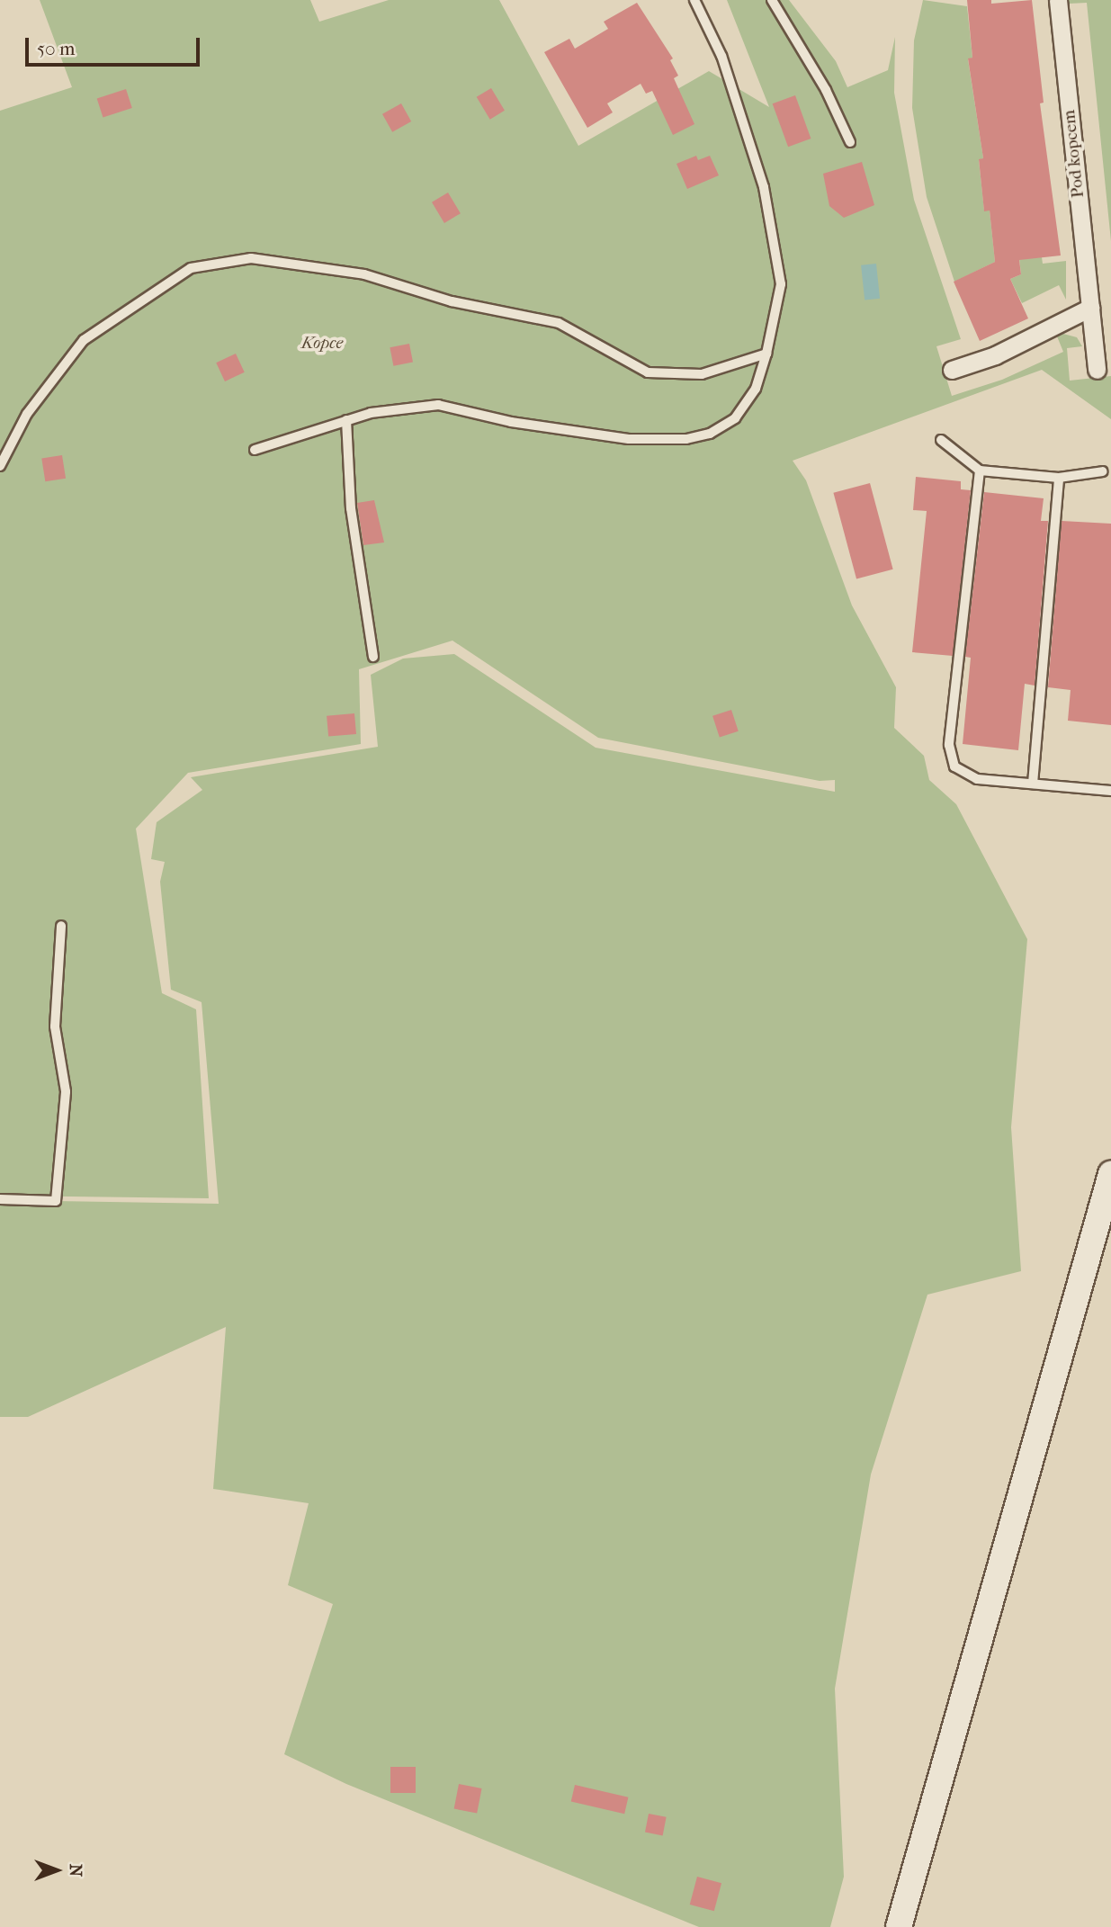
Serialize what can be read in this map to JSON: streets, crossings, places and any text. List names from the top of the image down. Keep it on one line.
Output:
{"streets":{"street":["Pod kopcem"]},"parks":["Kopce"],"scale_bar":"50 m","north":"right"}
